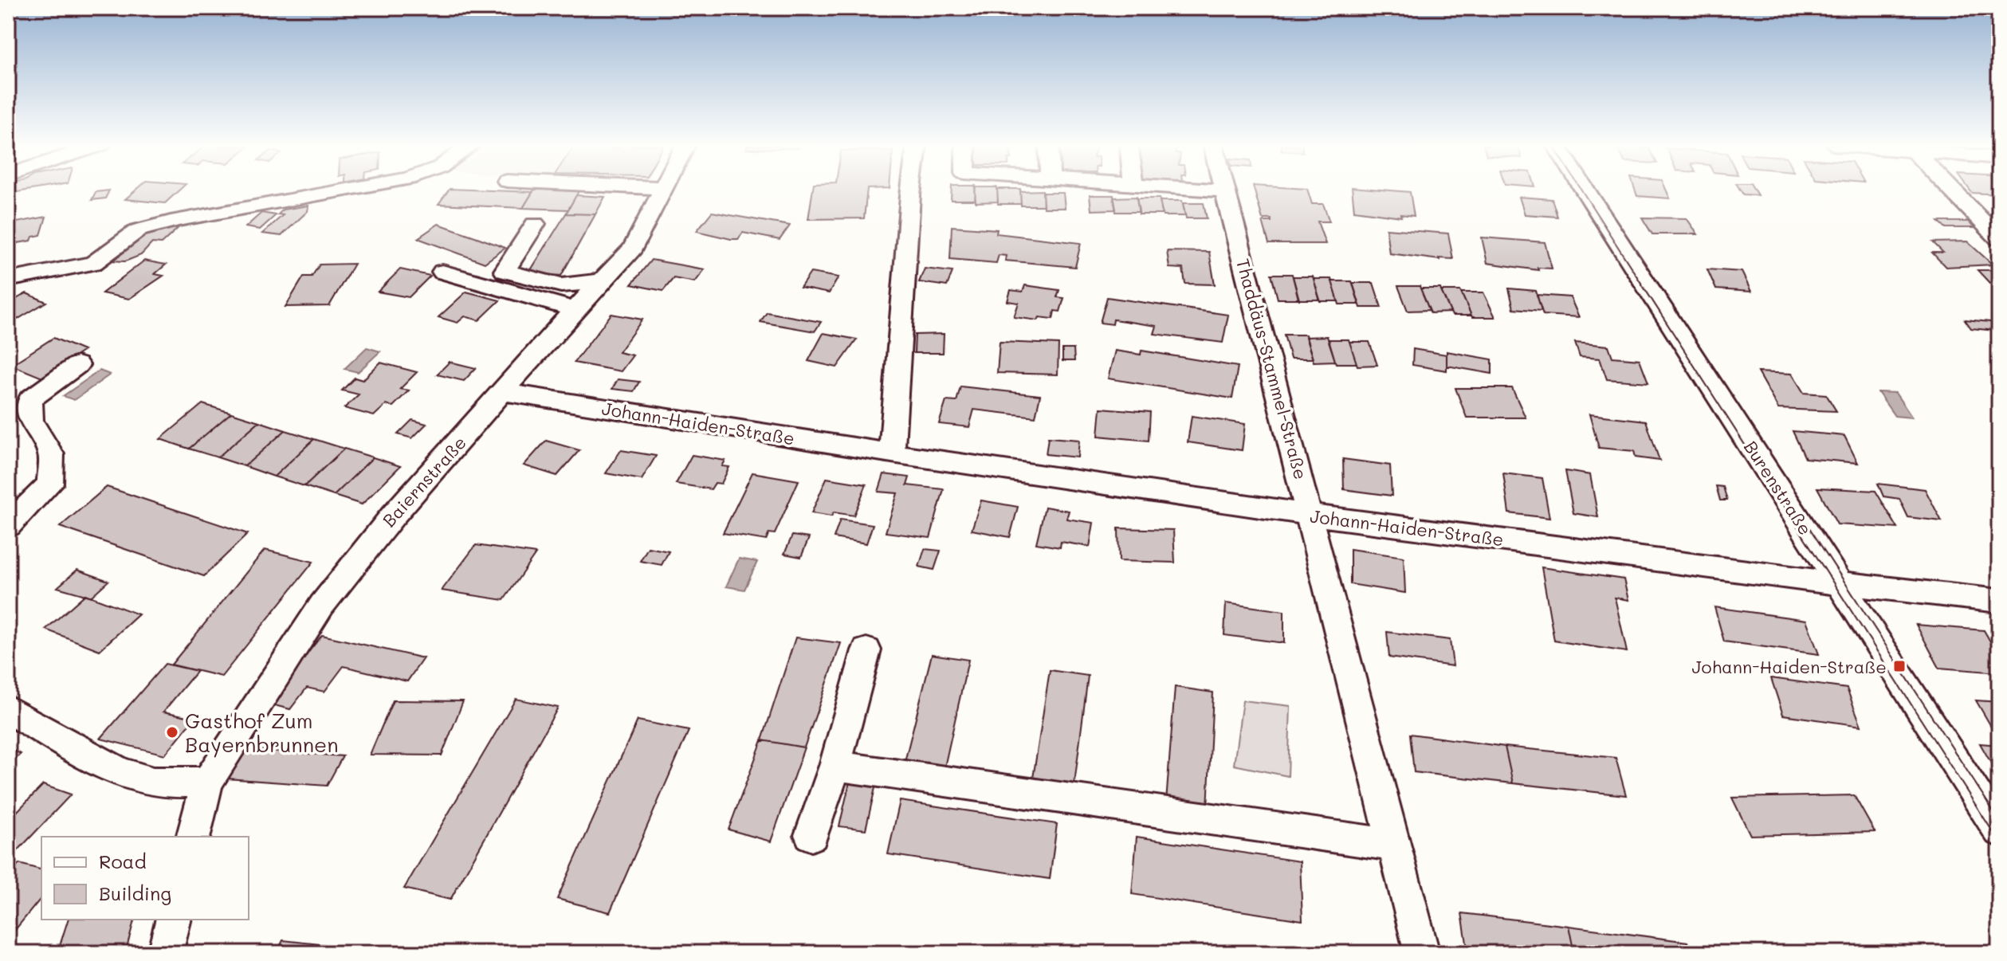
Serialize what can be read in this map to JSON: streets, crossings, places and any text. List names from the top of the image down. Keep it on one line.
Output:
{"streets":{"street":["Thaddäus-Stammel-Straße","Johann-Haiden-Straße","Baiernstraße","Burenstraße"]},"crossings":[["Thaddäus-Stammel-Straße","Johann-Haiden-Straße"],["Johann-Haiden-Straße","Baiernstraße"],["Johann-Haiden-Straße","Burenstraße"]],"places":{"transit":["Johann-Haiden-Straße"],"other":["Gasthof Zum Bayernbrunnen"]},"legend":["Road","Building"]}
